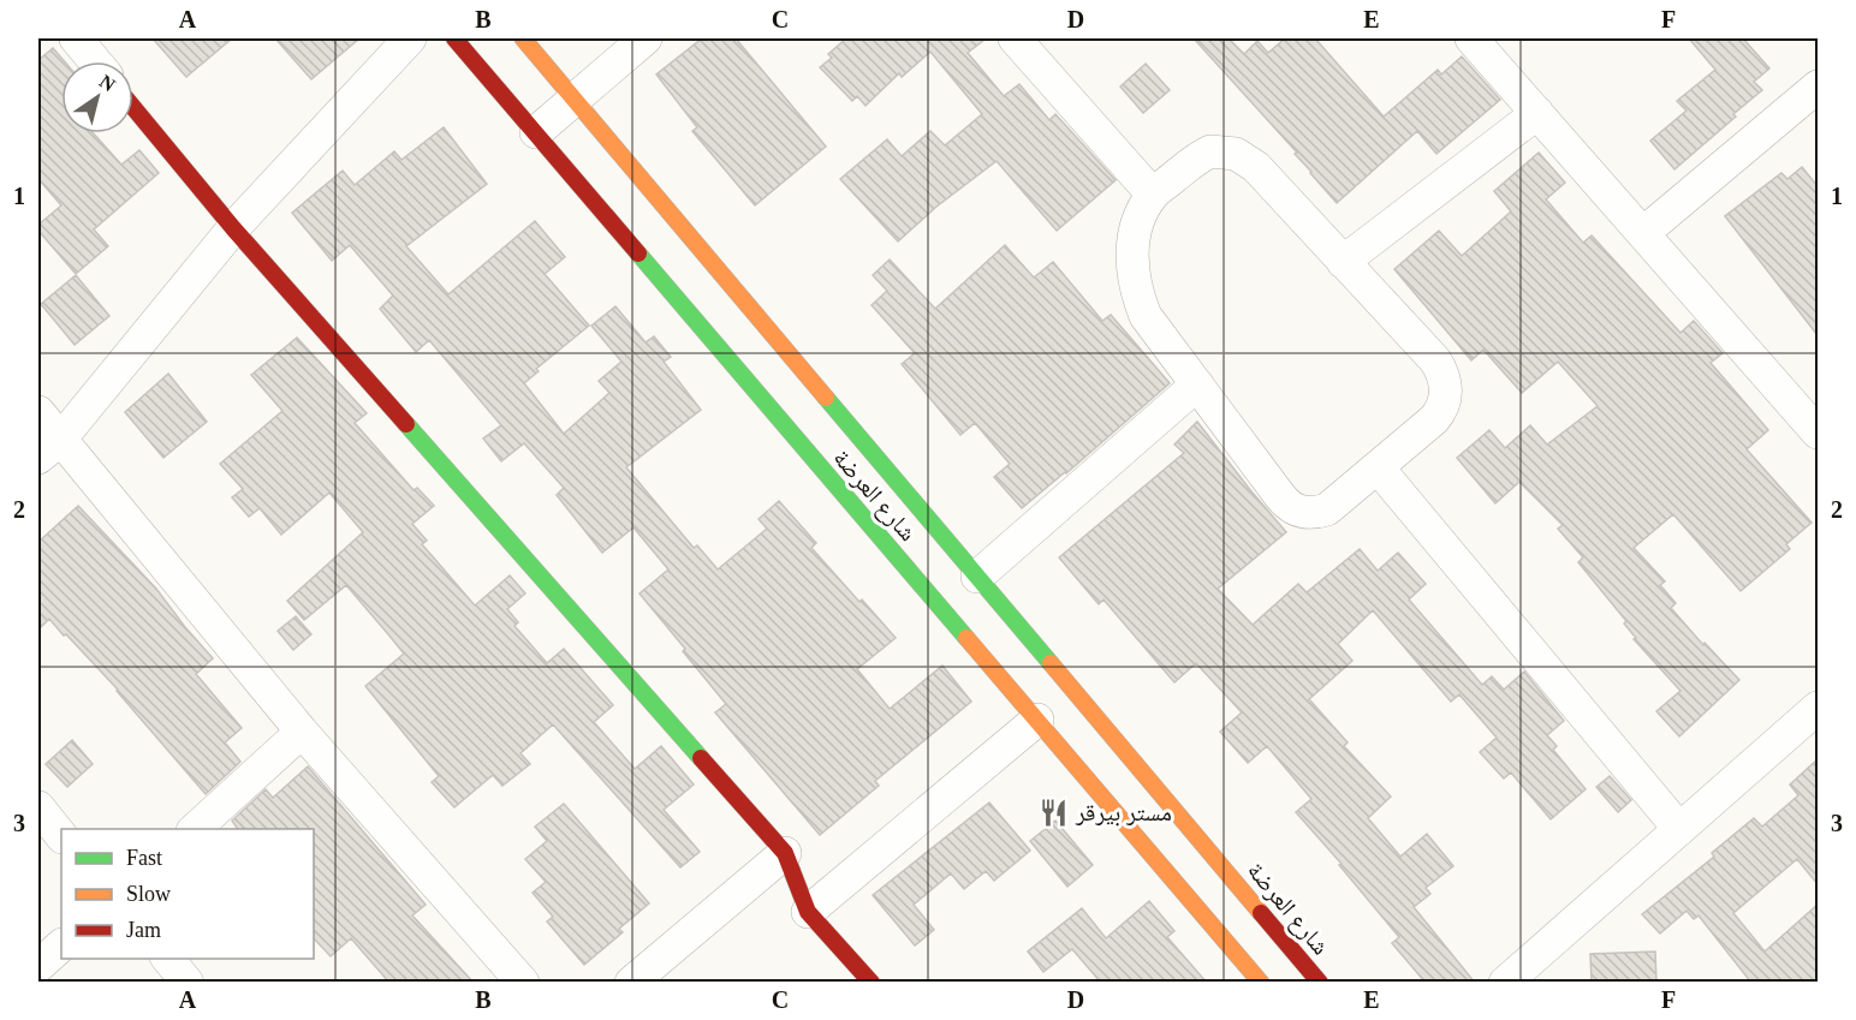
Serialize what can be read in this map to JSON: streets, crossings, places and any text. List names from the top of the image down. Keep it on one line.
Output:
{"streets":{"main road":["شارع العرضة"]},"places":{"restaurant":["مستر بيرقر"]},"legend":["Fast","Slow","Jam"],"north":"top right","grid":{"columns":["A","B","C","D","E","F"],"rows":["1","2","3"]}}
